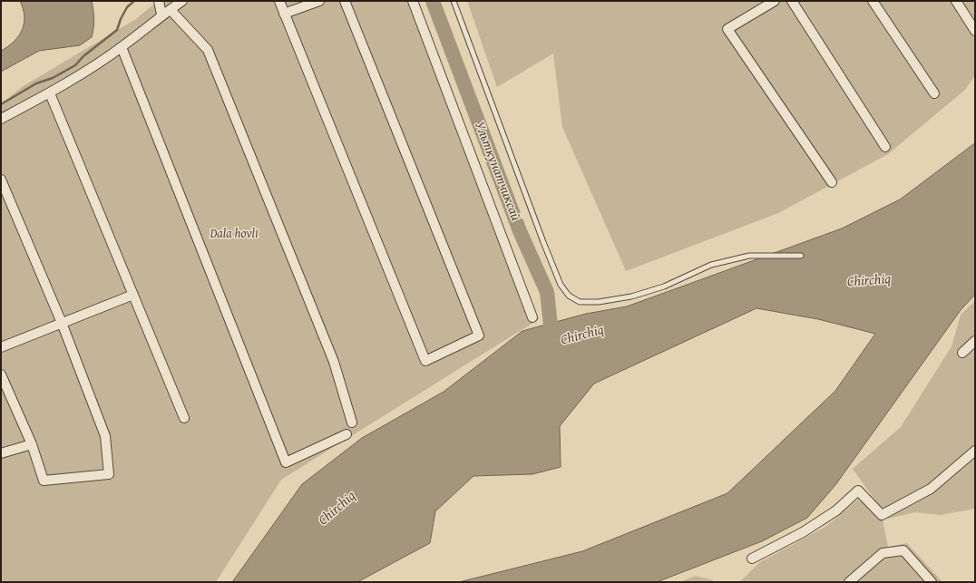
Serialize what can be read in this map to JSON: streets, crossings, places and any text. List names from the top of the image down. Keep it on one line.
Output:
{"water":["Ульткунатчиксай","Chirchiq"],"parks":["Dala hovli"]}
